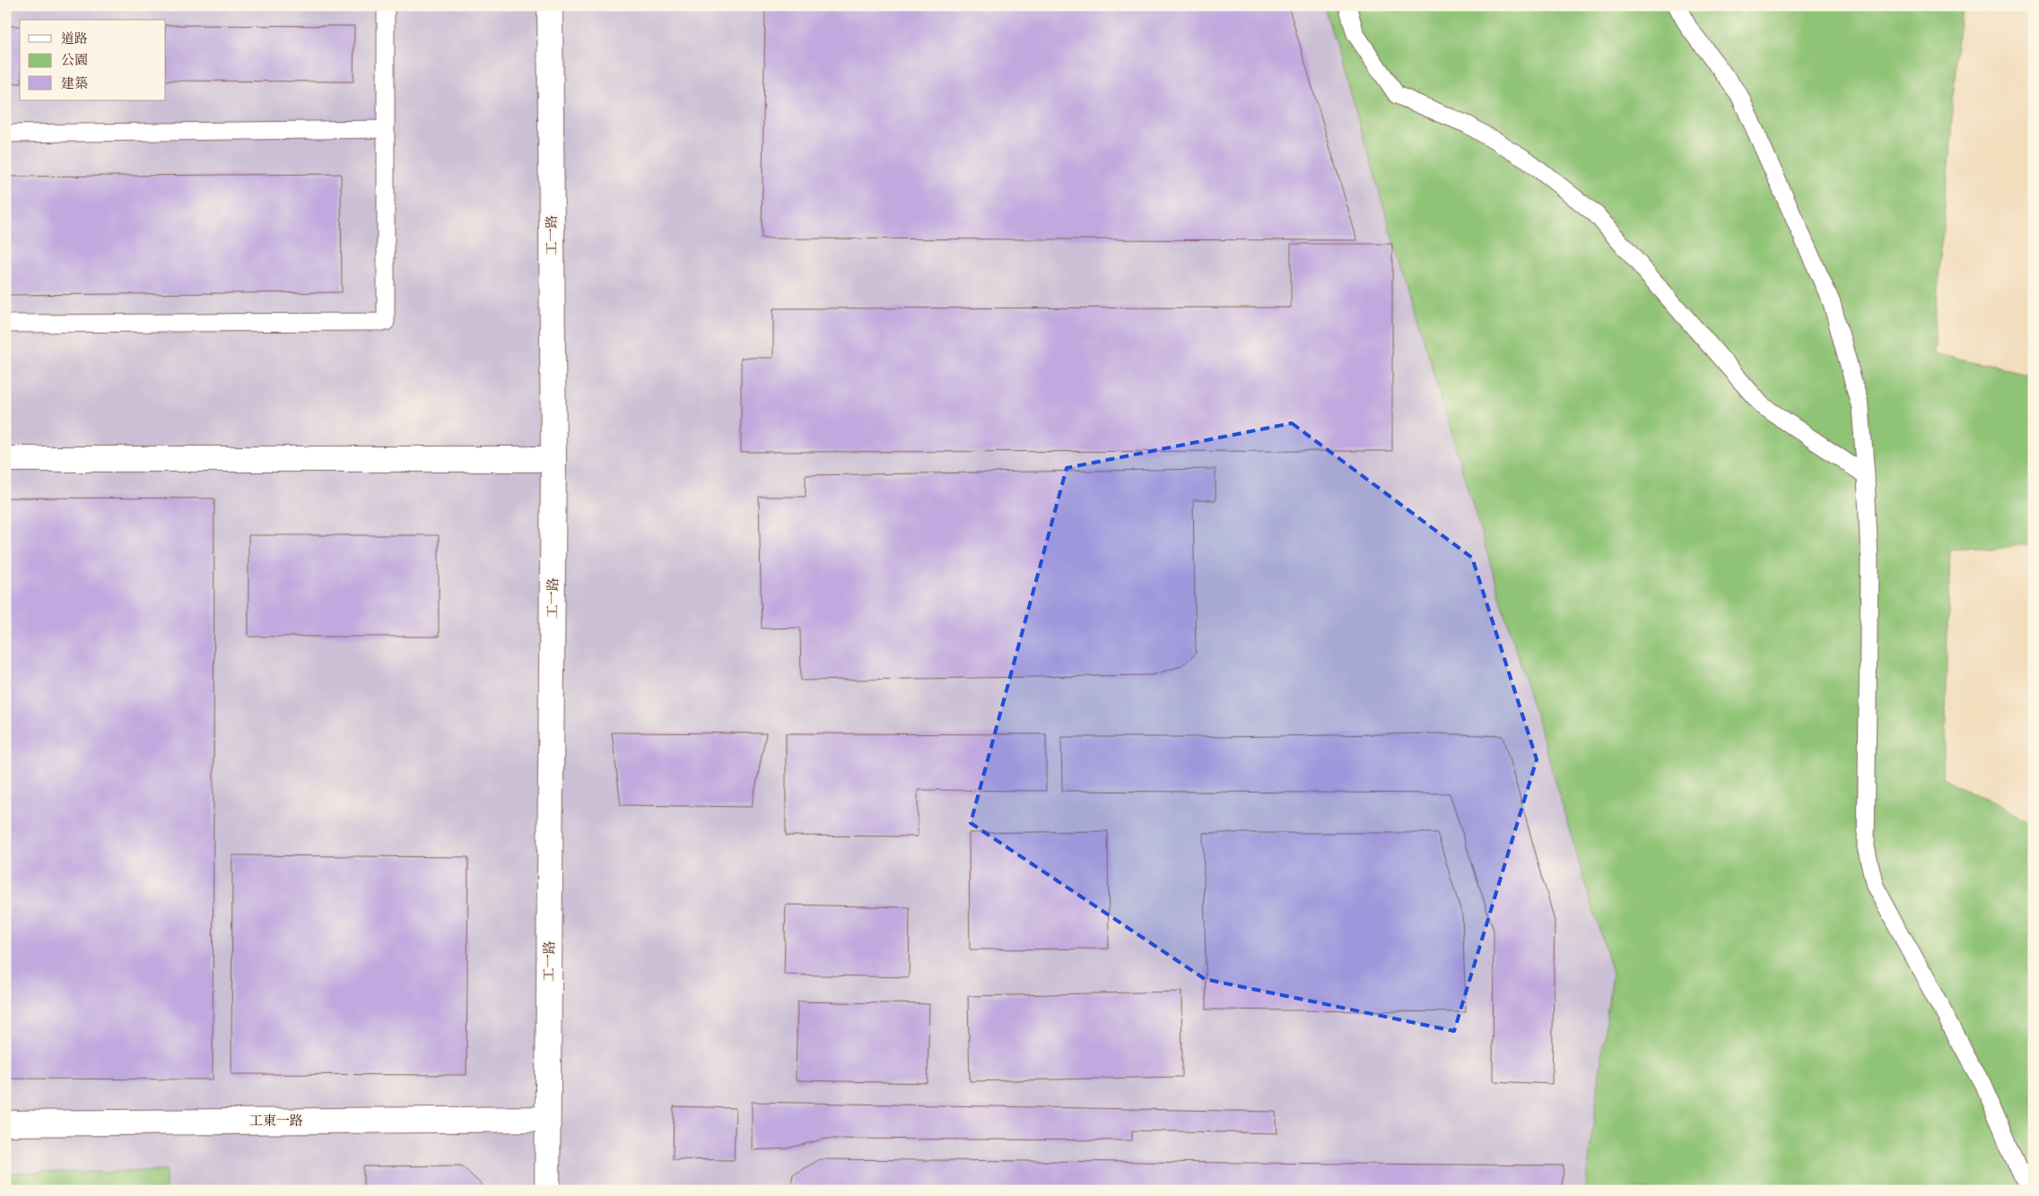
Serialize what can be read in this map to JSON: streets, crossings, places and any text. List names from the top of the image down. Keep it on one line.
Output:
{"streets":{"street":["工一路","工東一路"]},"crossings":[["工一路","工東一路"]],"legend":["道路","公園","建築"]}
